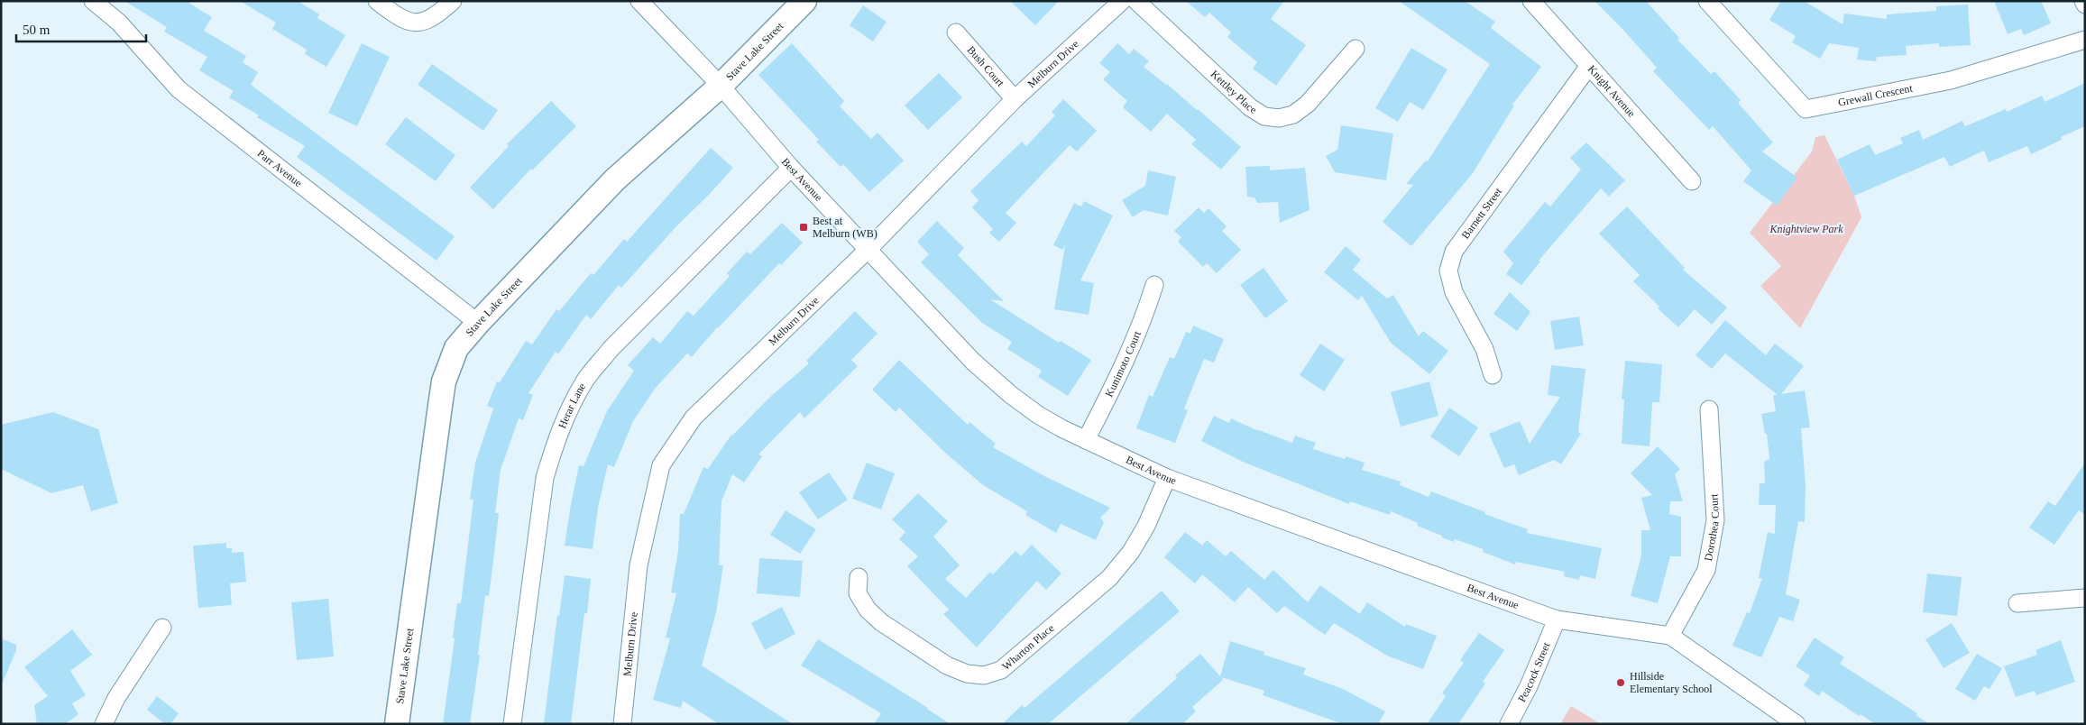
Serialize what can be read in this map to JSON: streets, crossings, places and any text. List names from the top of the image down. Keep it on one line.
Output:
{"streets":{"main road":["Stave Lake Street"],"street":["Melburn Drive","Bush Court","Kettley Place","Knight Avenue","Grewall Crescent","Parr Avenue","Best Avenue","Barnett Street","Kunimoto Court","Herar Lane","Dorothea Court","Wharton Place","Peacock Street"]},"crossings":[["Stave Lake Street","Parr Avenue"],["Stave Lake Street","Best Avenue"],["Melburn Drive","Bush Court"],["Melburn Drive","Best Avenue"],["Knight Avenue","Barnett Street"],["Best Avenue","Kunimoto Court"],["Best Avenue","Herar Lane"],["Best Avenue","Dorothea Court"],["Best Avenue","Wharton Place"],["Best Avenue","Peacock Street"]],"parks":["Knightview Park"],"places":{"transit":["Best at Melburn (WB)"],"other":["Hillside Elementary School"]},"scale_bar":"50 m"}
